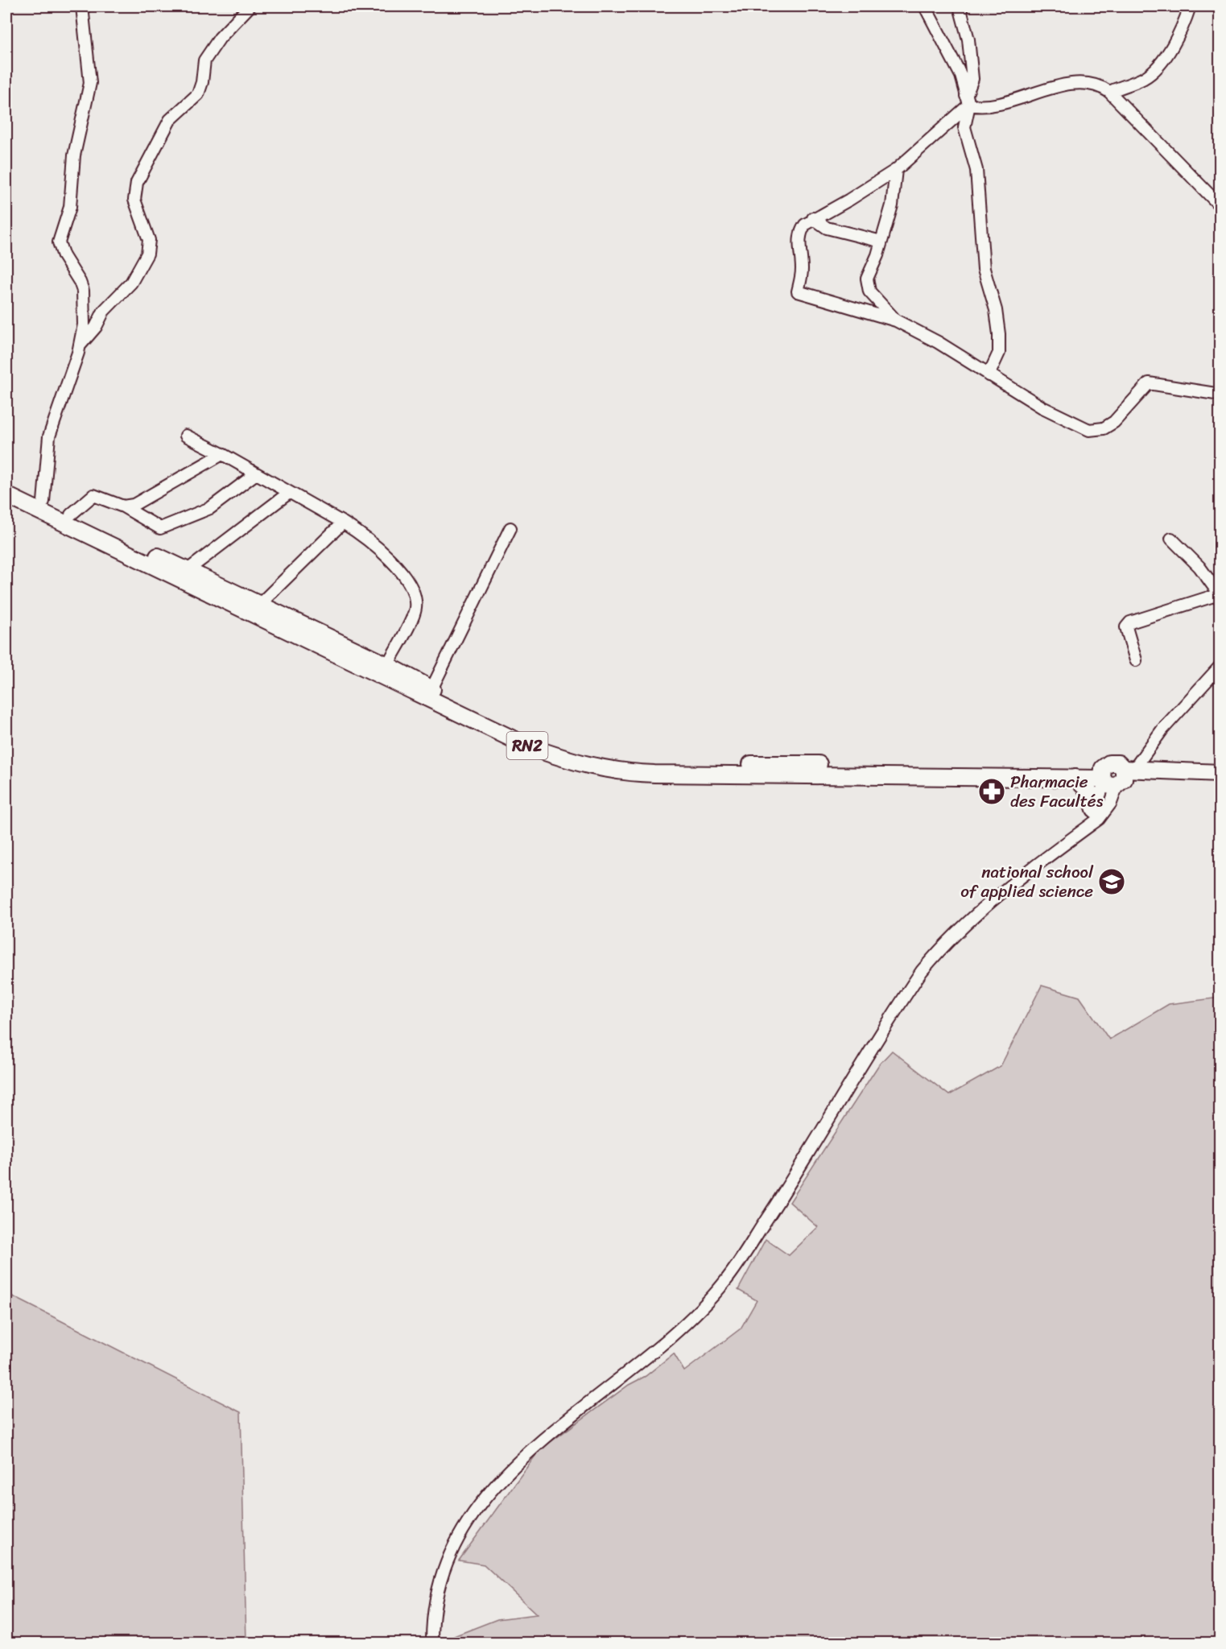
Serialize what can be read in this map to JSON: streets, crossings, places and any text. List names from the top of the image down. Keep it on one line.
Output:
{"streets":{"highway":["RN2"]},"places":{"pharmacy":["Pharmacie des Facultés"],"school or university":["national school of applied science"]}}
